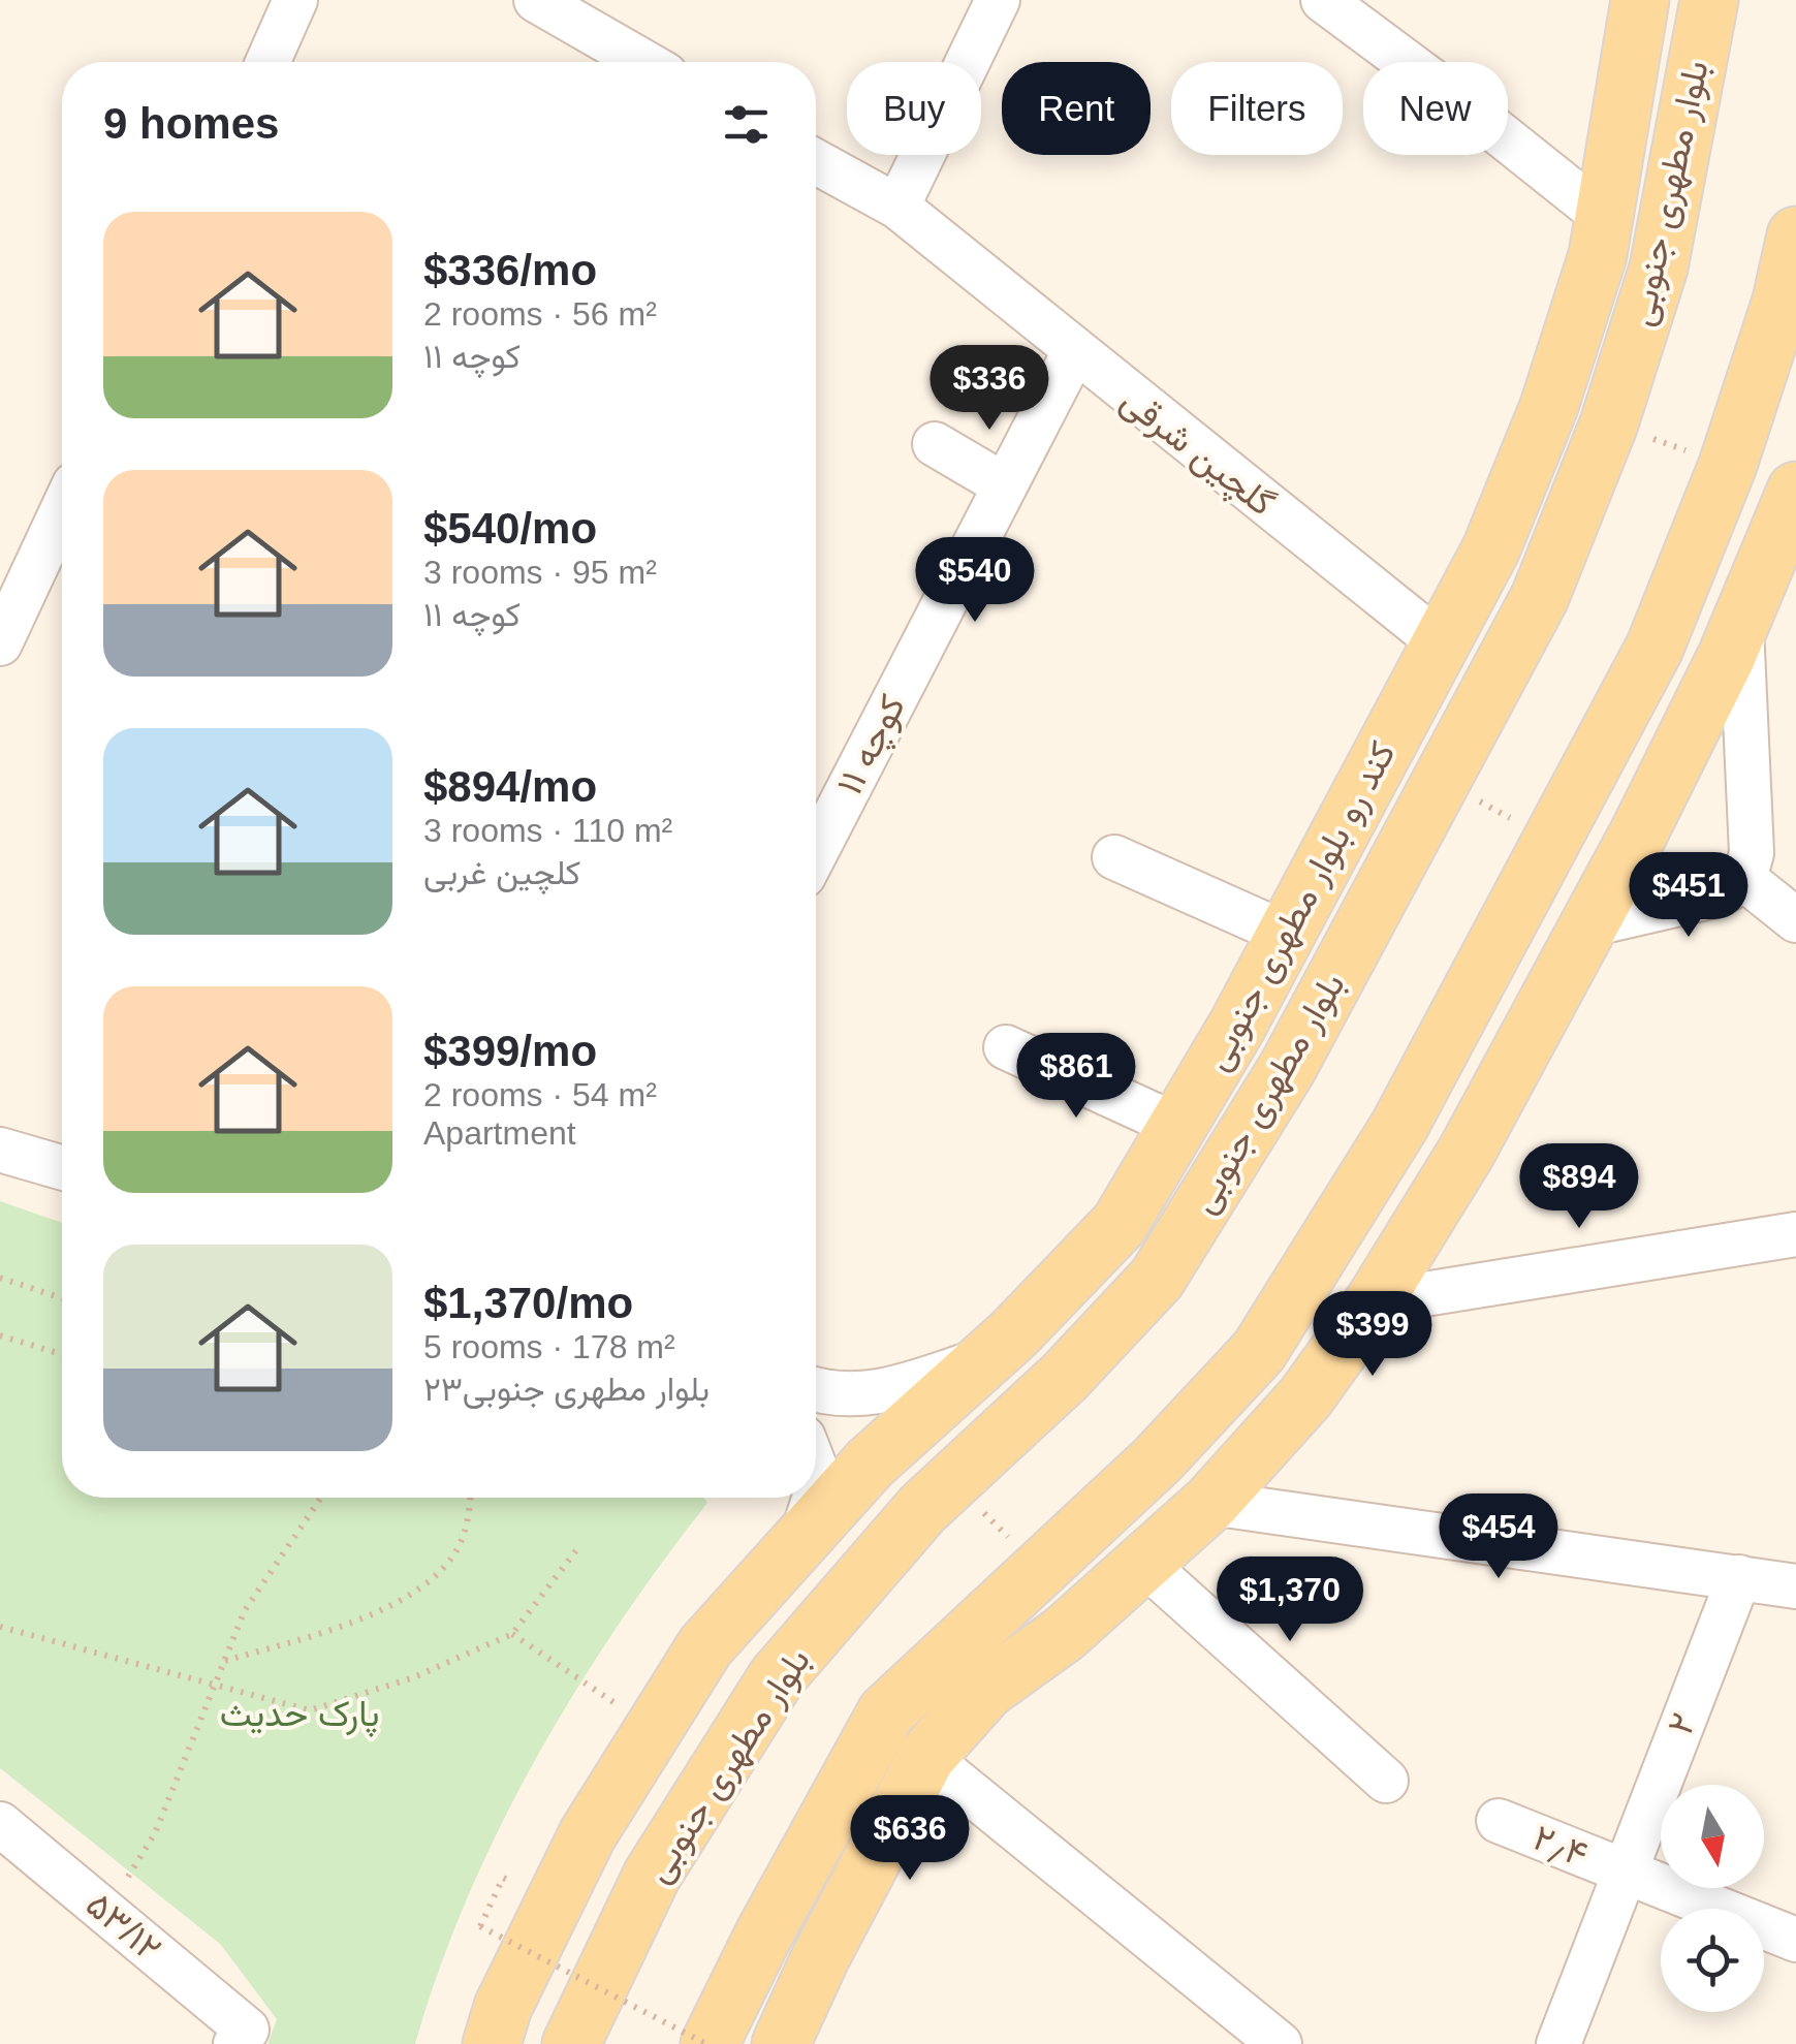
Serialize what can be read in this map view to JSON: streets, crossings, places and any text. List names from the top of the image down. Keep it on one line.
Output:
{"streets":{"main road":["بلوار مطهری جنوبی","کند رو بلوار مطهری جنوبی"],"street":["گلچین شرقی","کوچه ۱۱","۲","۲٫۴","۵۳/۱۲"]},"crossings":[["گلچین شرقی","کوچه ۱۱"],["گلچین شرقی","کند رو بلوار مطهری جنوبی"],["۲","۲٫۴"]],"parks":["پارک حدیث"],"north":"bottom","page":{"chip":["Buy","Rent","Filters","New"],"heading":"9 homes","list":[{"name":"$336/mo","note":"2 rooms · 56 m² · کوچه ۱۱"},{"name":"$540/mo","note":"3 rooms · 95 m² · کوچه ۱۱"},{"name":"$894/mo","note":"3 rooms · 110 m² · کلچین غربی"},{"name":"$399/mo","note":"2 rooms · 54 m² · Apartment"},{"name":"$1,370/mo","note":"5 rooms · 178 m² · بلوار مطهری جنوبی۲۳"}],"price":["$336","$540","$451","$861","$894","$399","$454","$1,370","$636"]}}
